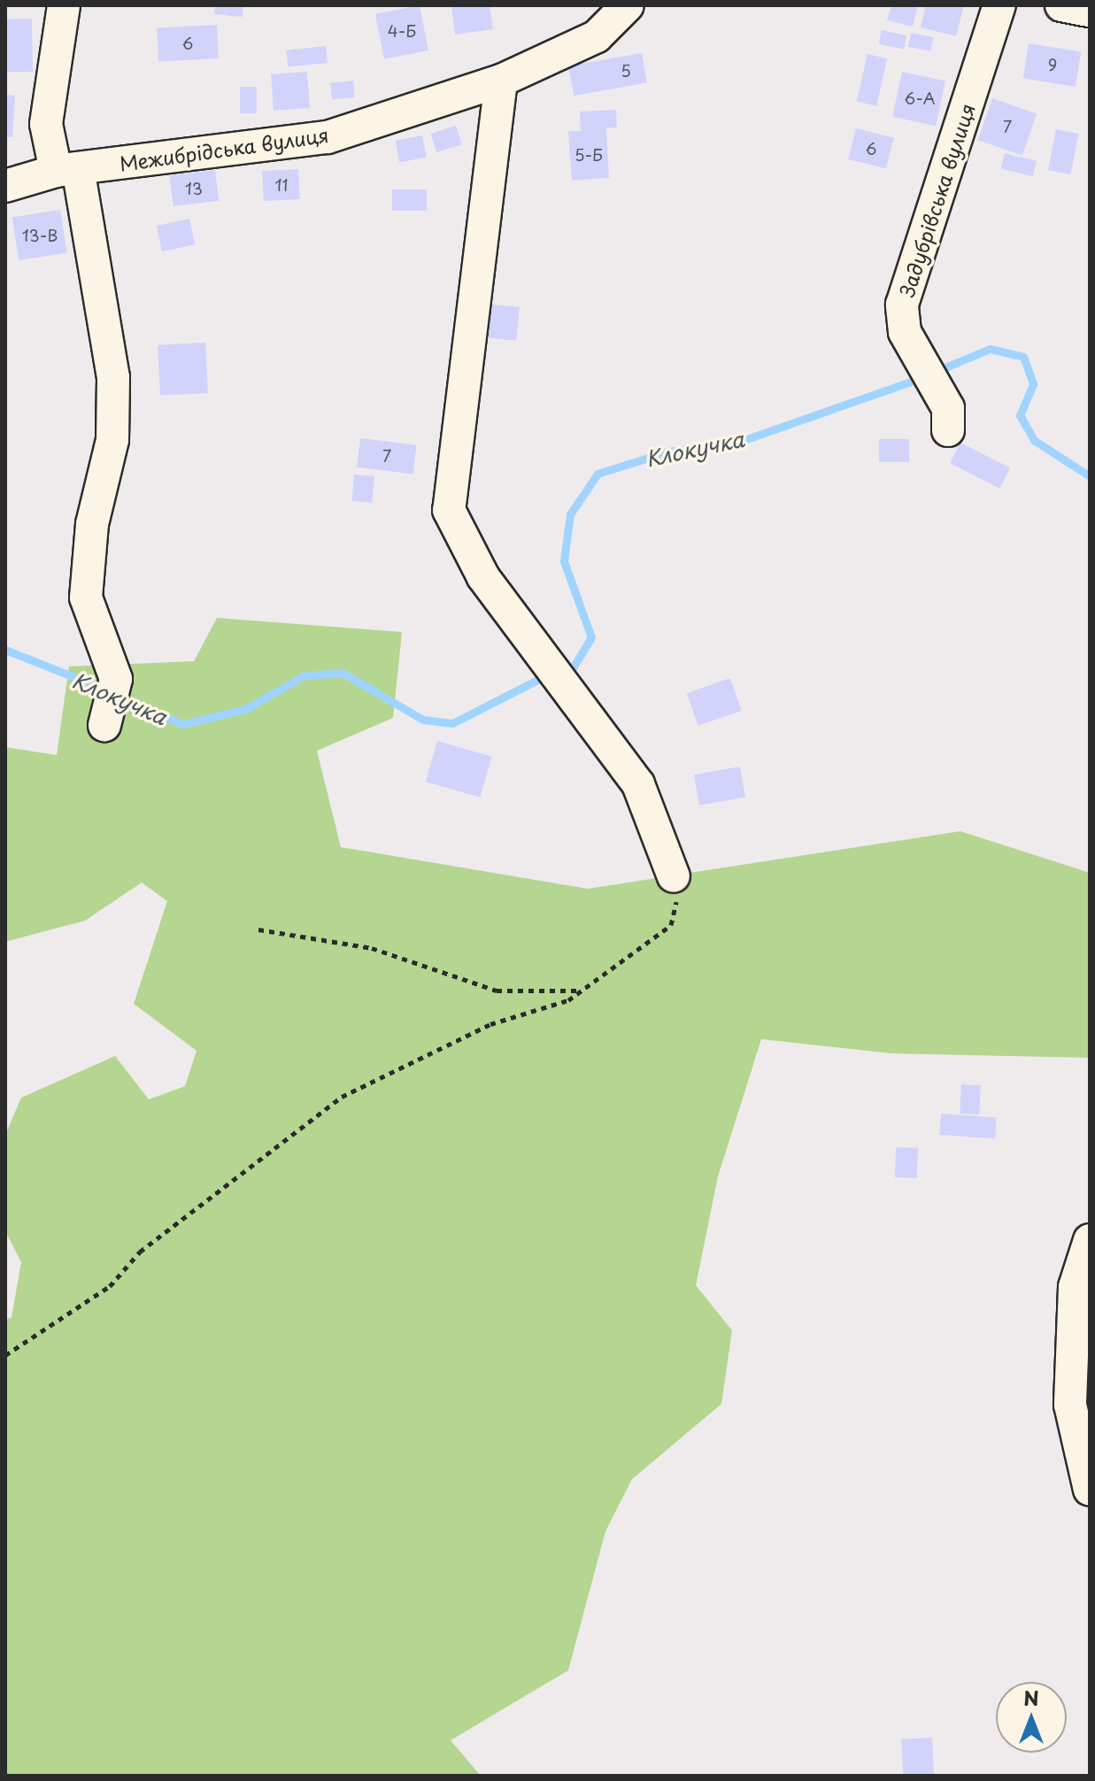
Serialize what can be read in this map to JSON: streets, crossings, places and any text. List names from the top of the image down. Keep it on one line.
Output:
{"streets":{"street":["Межибрідська вулиця","Задубрівська вулиця"]},"water":["Клокучка"],"house_numbers":["4-Б","6","9","5","6-А","7","6","5-Б","11","13","13-В","7"],"north":"top"}
